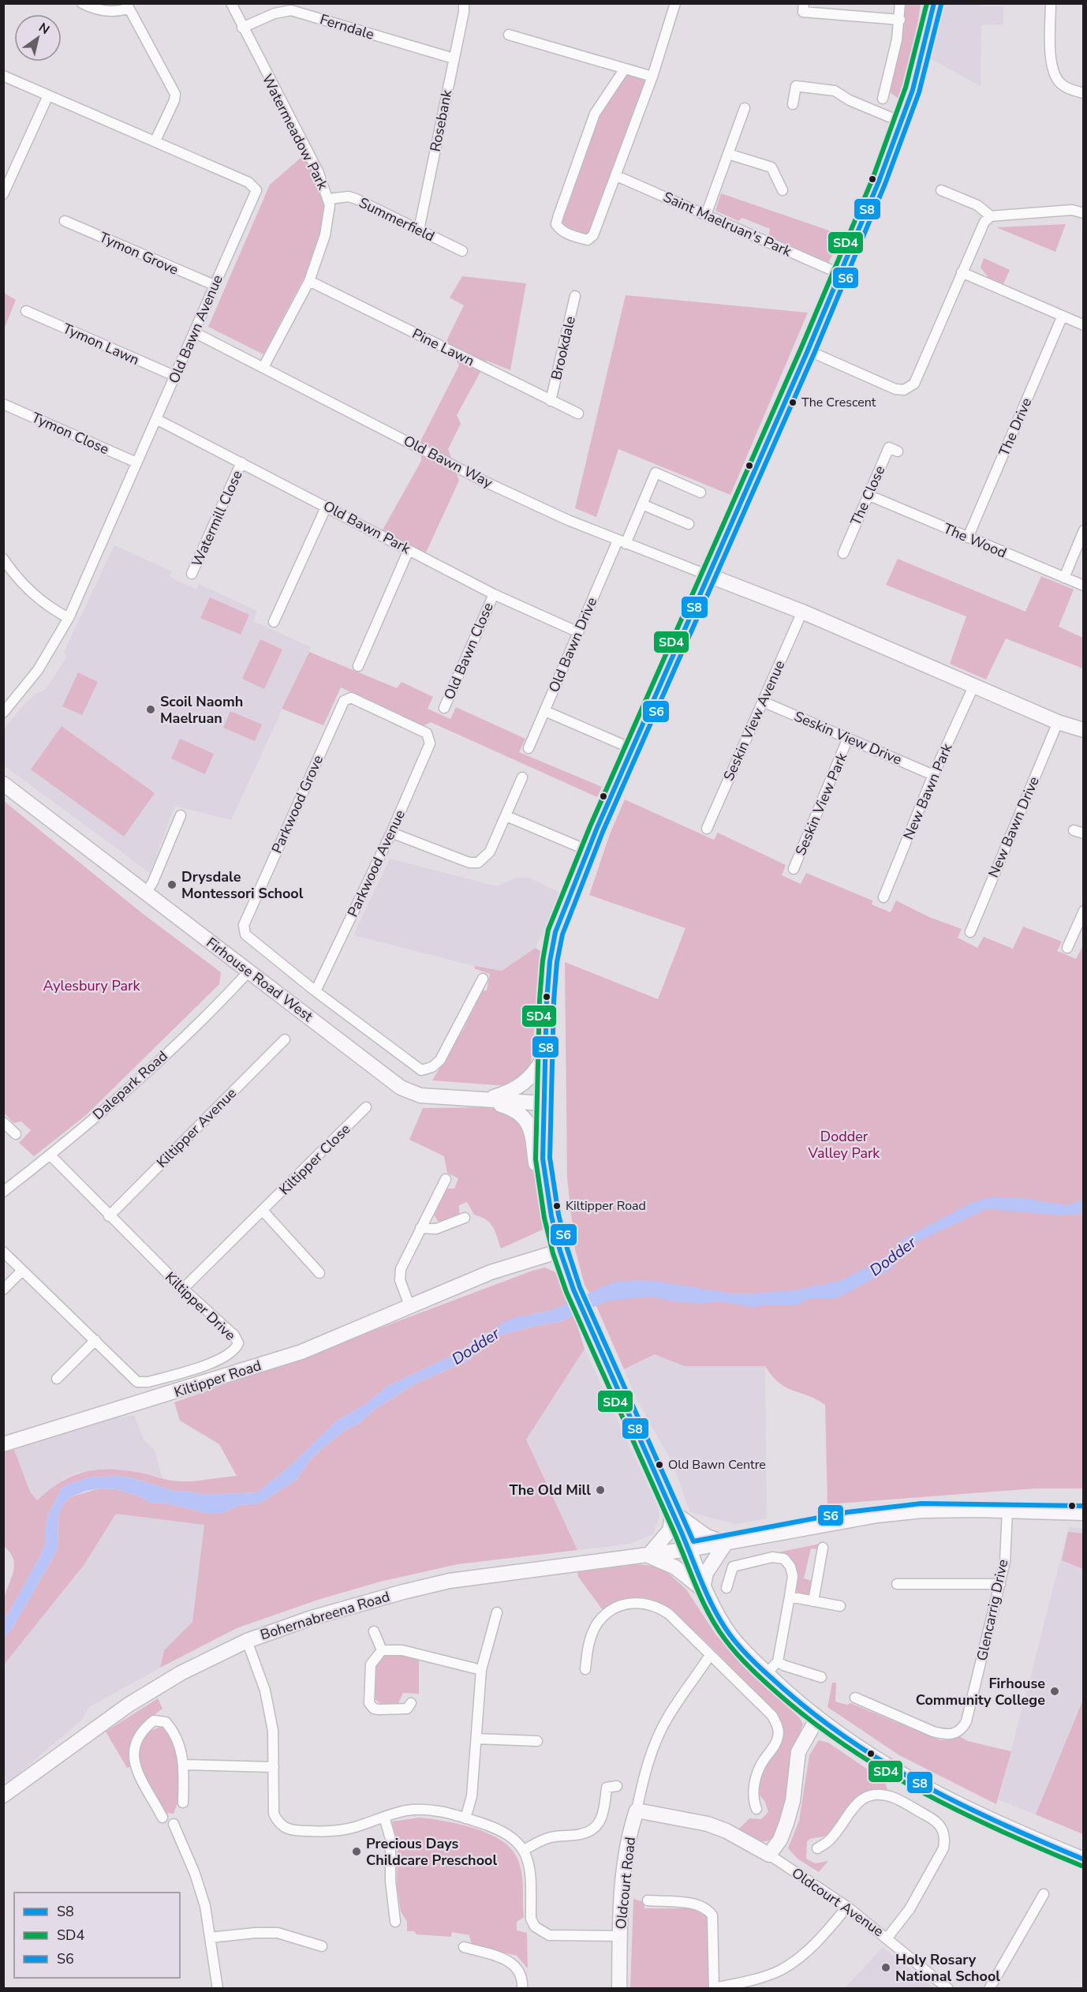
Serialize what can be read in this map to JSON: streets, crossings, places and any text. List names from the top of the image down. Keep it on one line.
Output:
{"streets":{"main road":["Firhouse Road West","Kiltipper Road","Bohernabreena Road","Oldcourt Road"],"street":["Ferndale","Rosebank","Watermeadow Park","Summerfield","Saint Maelruan's Park","Tymon Grove","Old Bawn Avenue","Tymon Lawn","Pine Lawn","Brookdale","The Drive","Tymon Close","Old Bawn Way","The Close","Watermill Close","Old Bawn Park","The Wood","Old Bawn Drive","Old Bawn Close","Seskin View Avenue","Seskin View Drive","New Bawn Park","Parkwood Grove","Seskin View Park","New Bawn Drive","Parkwood Avenue","Dalepark Road","Kiltipper Avenue","Kiltipper Close","Kiltipper Drive","Glencarrig Drive","Oldcourt Avenue"]},"crossings":[["Ferndale","Rosebank"],["Ferndale","Watermeadow Park"],["Rosebank","Summerfield"],["Watermeadow Park","Summerfield"],["Watermeadow Park","Pine Lawn"],["Watermeadow Park","Old Bawn Way"],["Tymon Grove","Old Bawn Avenue"],["Old Bawn Avenue","Tymon Lawn"],["Old Bawn Avenue","Tymon Close"],["Old Bawn Avenue","Old Bawn Way"],["Old Bawn Avenue","Old Bawn Park"],["Pine Lawn","Brookdale"],["The Drive","The Wood"],["Old Bawn Way","Old Bawn Drive"],["The Close","The Wood"],["Watermill Close","Old Bawn Park"],["Old Bawn Park","Old Bawn Drive"],["Old Bawn Park","Old Bawn Close"],["Seskin View Avenue","Seskin View Drive"],["Seskin View Drive","New Bawn Park"],["Seskin View Drive","Seskin View Park"],["Parkwood Grove","Parkwood Avenue"],["Firhouse Road West","Dalepark Road"],["Dalepark Road","Kiltipper Drive"],["Kiltipper Avenue","Kiltipper Drive"],["Kiltipper Close","Kiltipper Drive"],["Glencarrig Drive","Bohernabreena Road"]],"water":["Dodder"],"parks":["Aylesbury Park","Dodder Valley Park"],"places":["The Crescent","Scoil Naomh Maelruan","Drysdale Montessori School","Kiltipper Road","Old Bawn Centre","The Old Mill","Firhouse Community College","Precious Days Childcare Preschool","Holy Rosary National School"],"lines":["transit line S8","transit line SD4","transit line S6"],"legend":["S8","SD4","S6"],"north":"top right"}
